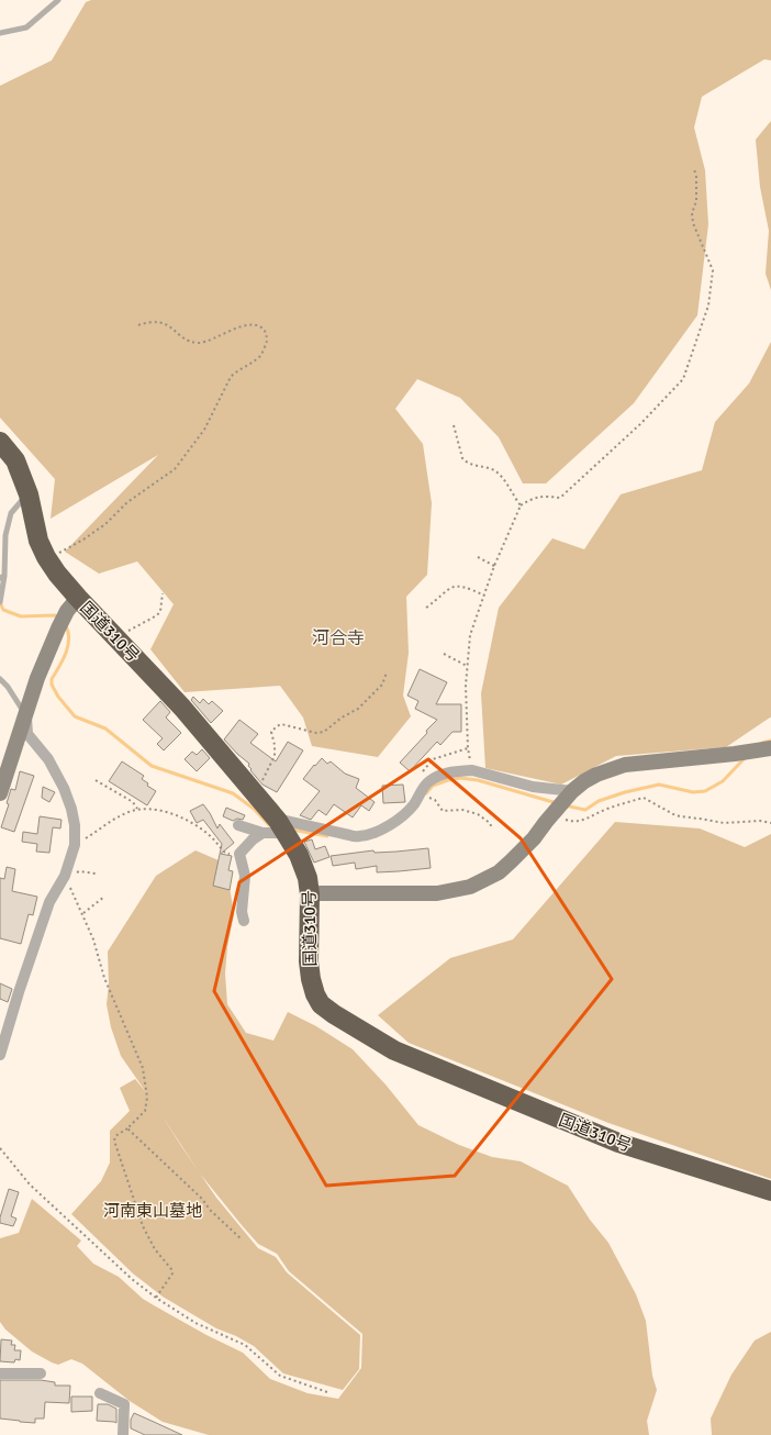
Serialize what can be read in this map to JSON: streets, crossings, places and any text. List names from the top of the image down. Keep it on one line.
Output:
{"streets":{"highway":["国道310号"]},"districts":["河合寺"],"parks":["河南東山墓地"]}
